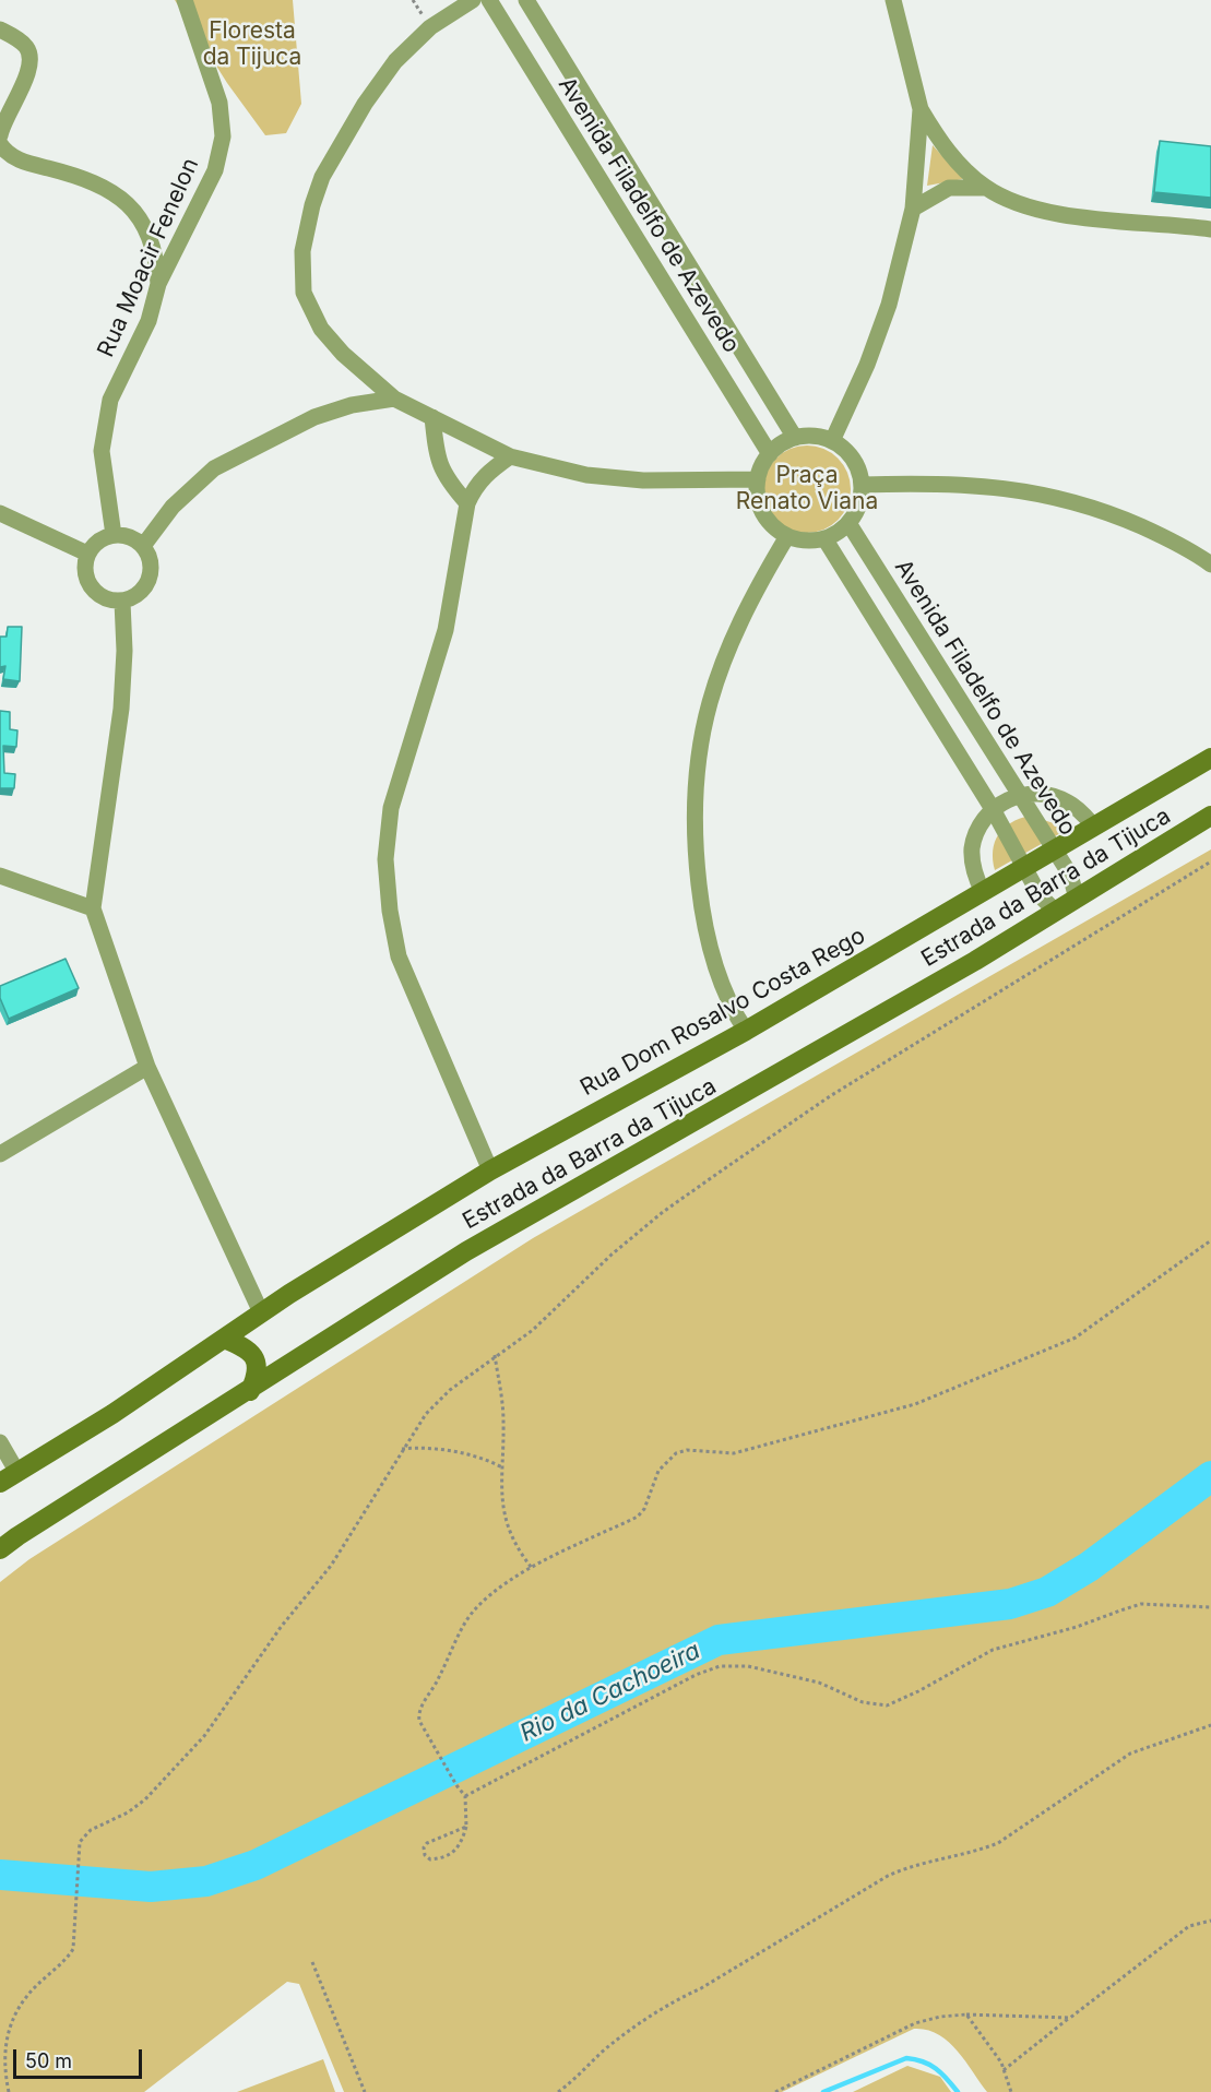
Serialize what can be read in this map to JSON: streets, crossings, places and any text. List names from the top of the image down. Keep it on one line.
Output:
{"streets":{"main road":["Estrada da Barra da Tijuca","Rua Dom Rosalvo Costa Rego"],"street":["Avenida Filadelfo de Azevedo","Rua Moacir Fenelon"]},"crossings":[["Avenida Filadelfo de Azevedo","Estrada da Barra da Tijuca"],["Avenida Filadelfo de Azevedo","Rua Dom Rosalvo Costa Rego"]],"water":["Rio da Cachoeira"],"parks":["Floresta da Tijuca","Praça Renato Viana"],"scale_bar":"50 m"}
